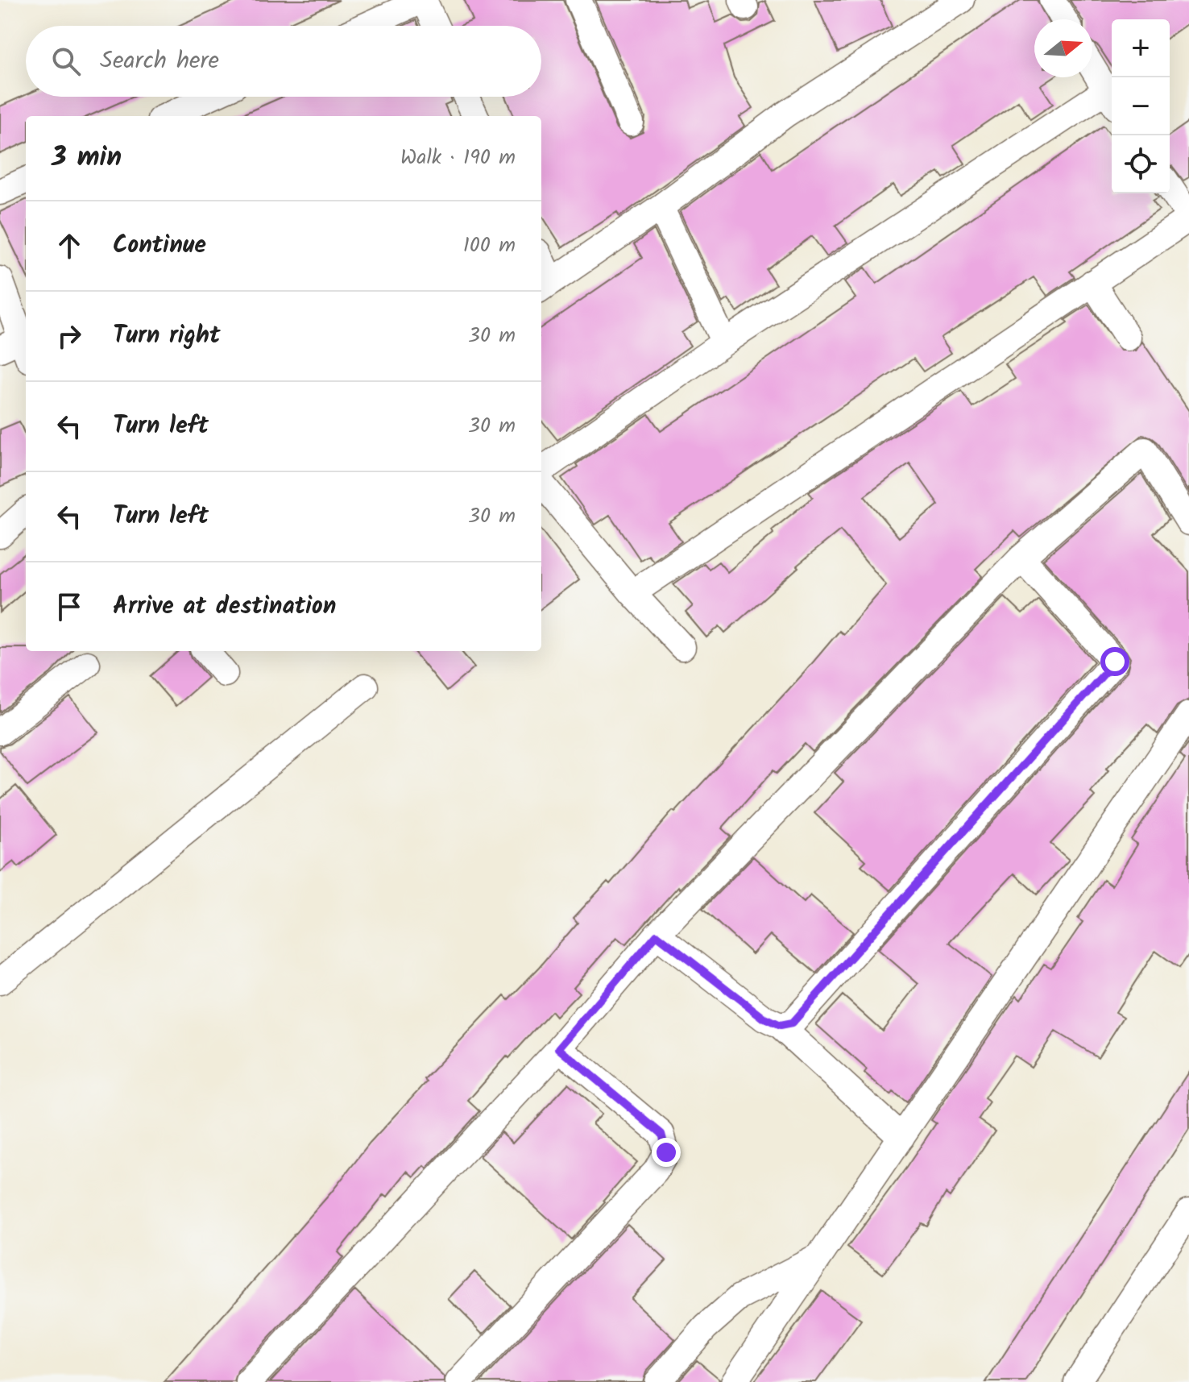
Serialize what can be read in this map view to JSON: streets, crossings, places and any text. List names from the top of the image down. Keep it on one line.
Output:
{"north":"right","page":{"map_buttons":["+","−"],"search":"Search here","heading":["3 min","Walk · 190 m"],"list":[["Continue","100 m"],["Turn right","30 m"],["Turn left","30 m"],["Turn left","30 m"],"Arrive at destination"]}}
